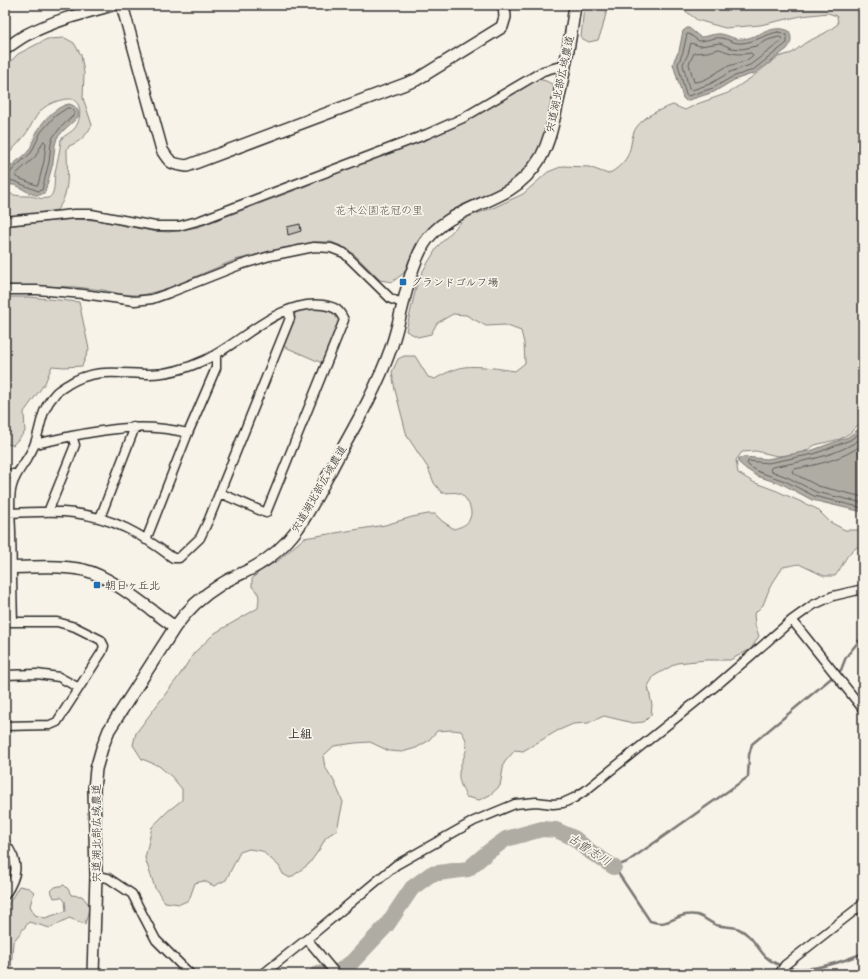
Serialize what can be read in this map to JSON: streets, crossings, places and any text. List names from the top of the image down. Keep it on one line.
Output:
{"streets":{"street":["宍道湖北部広域農道"]},"districts":["上組"],"water":["古曽志川"],"parks":["花木公園花冠の里"],"places":{"transit":["グランドゴルフ場","朝日ヶ丘北"]}}
